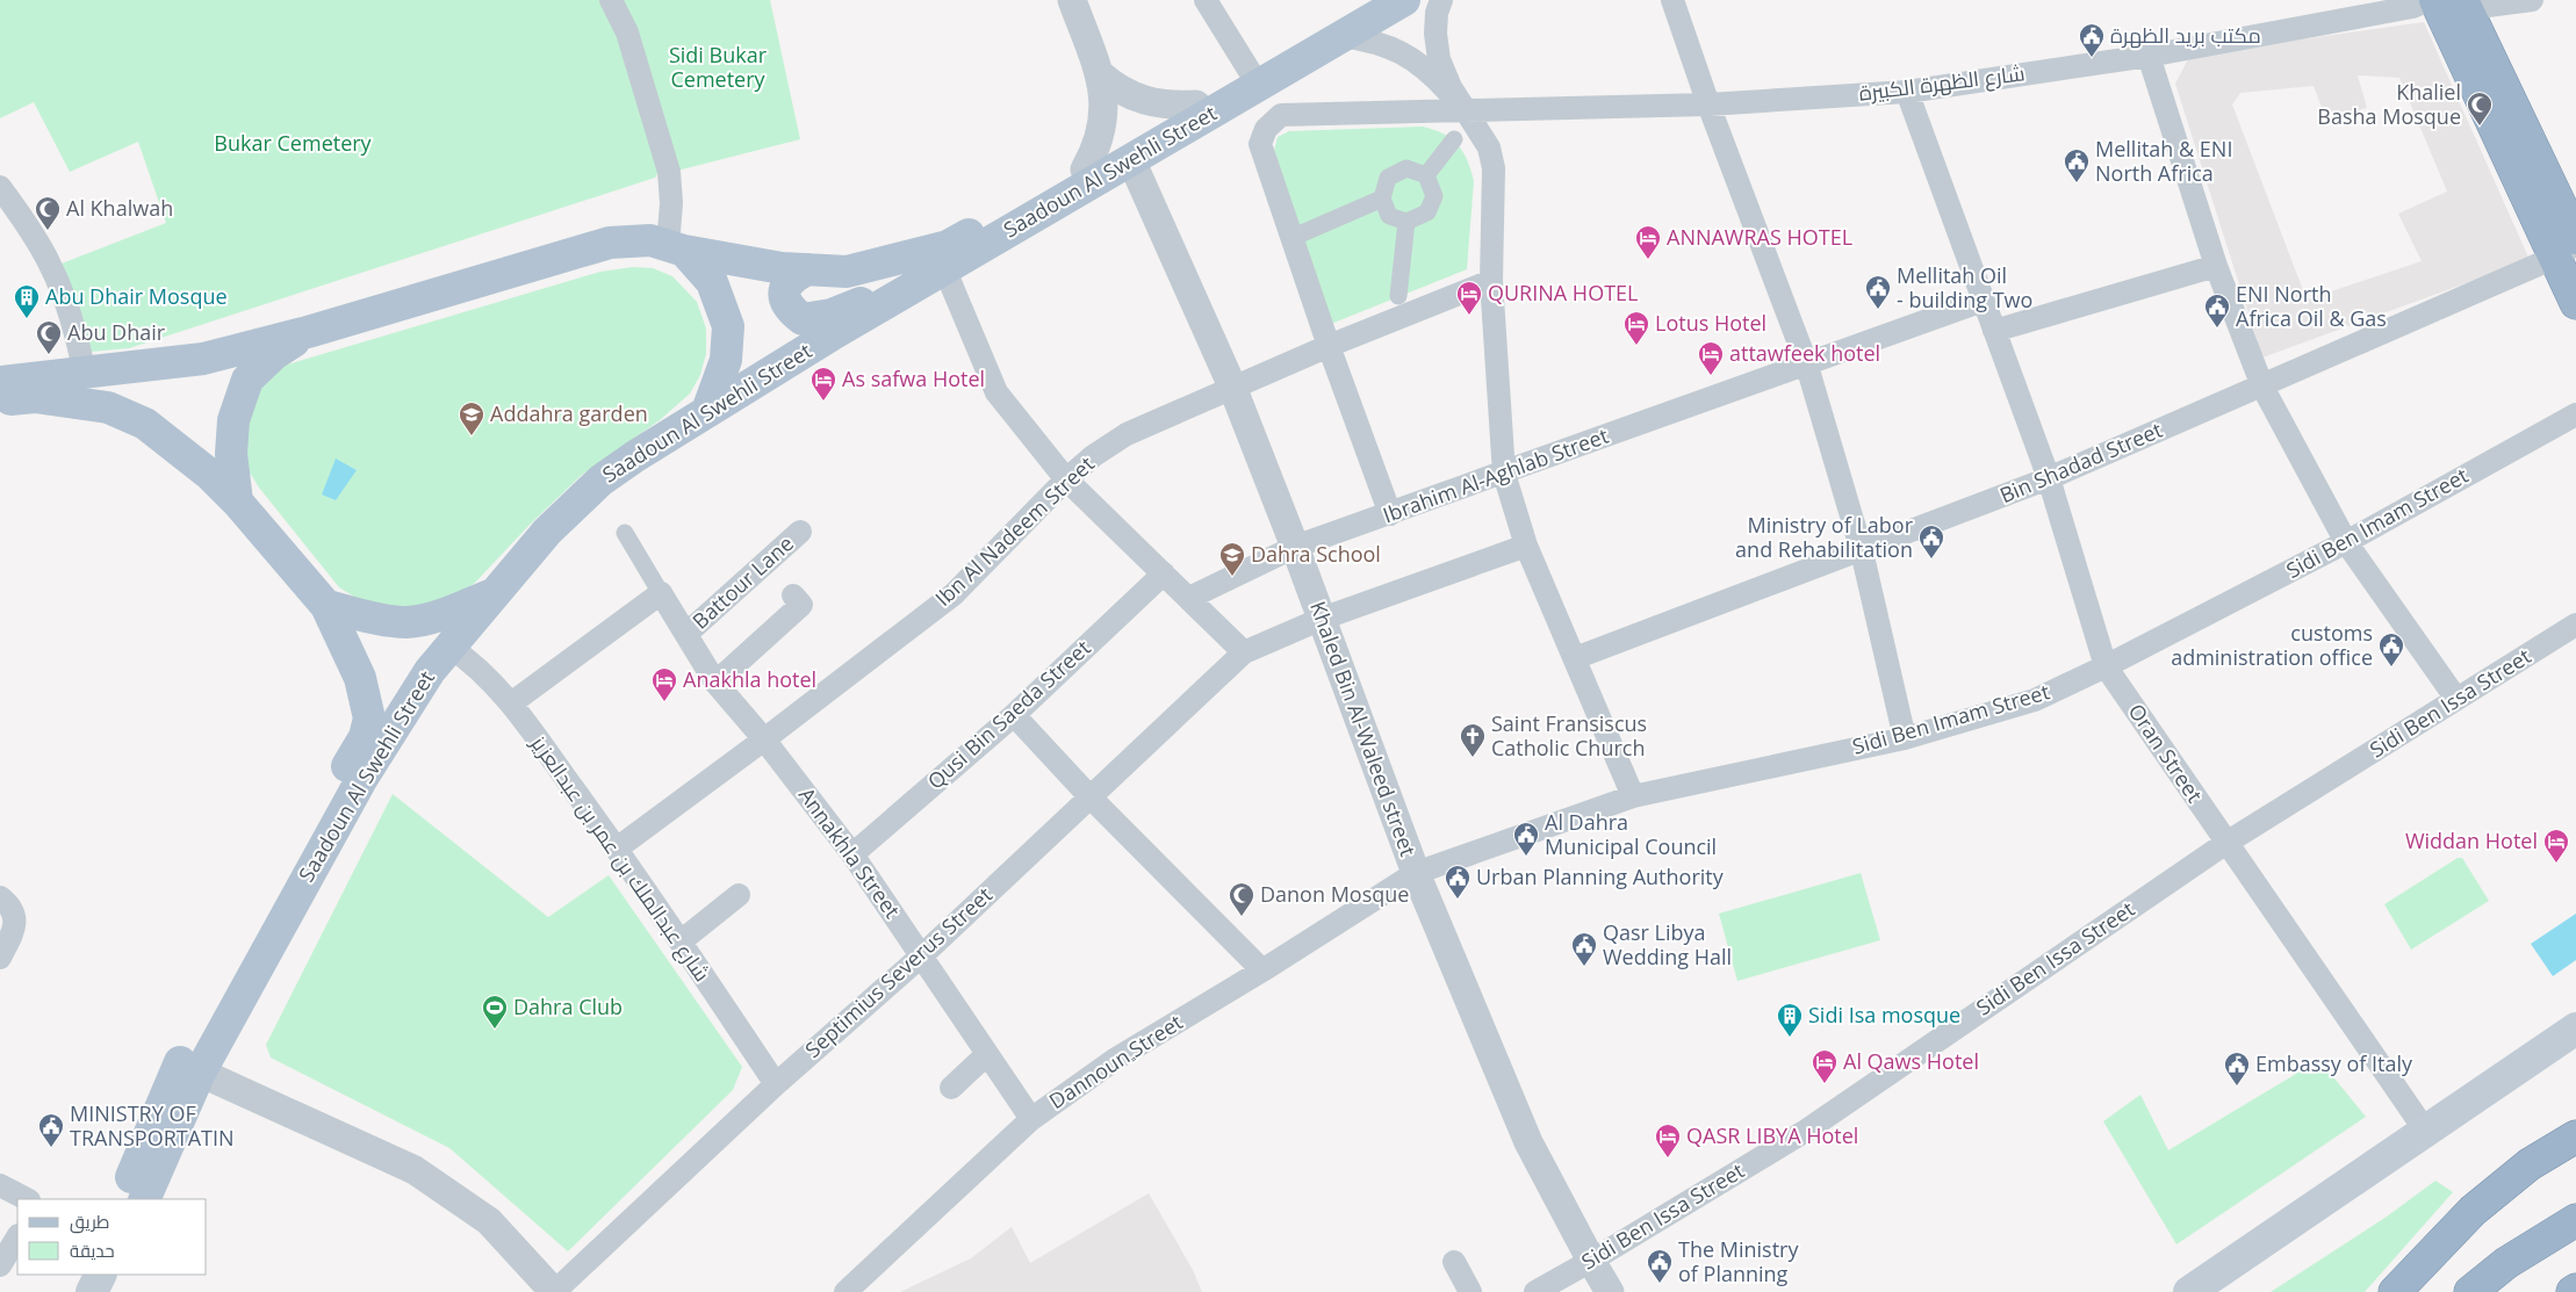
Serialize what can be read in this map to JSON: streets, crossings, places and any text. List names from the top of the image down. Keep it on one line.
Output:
{"streets":{"main road":["Saadoun Al Swehli Street"],"street":["شارع الظهرة الكبيرة","Bin Shadad Street","Ibrahim Al-Aghlab Street","Sidi Ben Imam Street","Ibn Al Nadeem Street","Battour Lane","Sidi Ben Issa Street","Qusi Bin Saeda Street","Khaled Bin Al-Waleed street","Oran Street","Annakhla Street","شارع عبدالملك بن عمر بن عبدالعزيز","Septimius Severus Street","Dannoun ٍStreet"]},"crossings":[["شارع الظهرة الكبيرة","Ibrahim Al-Aghlab Street"],["شارع الظهرة الكبيرة","Ibn Al Nadeem Street"],["شارع الظهرة الكبيرة","Oran Street"],["Saadoun Al Swehli Street","Khaled Bin Al-Waleed street"],["Saadoun Al Swehli Street","شارع عبدالملك بن عمر بن عبدالعزيز"],["Bin Shadad Street","Oran Street"],["Ibrahim Al-Aghlab Street","Khaled Bin Al-Waleed street"],["Ibrahim Al-Aghlab Street","Oran Street"],["Sidi Ben Imam Street","Khaled Bin Al-Waleed street"],["Sidi Ben Imam Street","Oran Street"],["Sidi Ben Imam Street","Dannoun ٍStreet"],["Ibn Al Nadeem Street","Khaled Bin Al-Waleed street"],["Ibn Al Nadeem Street","Annakhla Street"],["Ibn Al Nadeem Street","شارع عبدالملك بن عمر بن عبدالعزيز"],["Battour Lane","Annakhla Street"],["Sidi Ben Issa Street","Khaled Bin Al-Waleed street"],["Sidi Ben Issa Street","Oran Street"],["Qusi Bin Saeda Street","Annakhla Street"],["Khaled Bin Al-Waleed street","Septimius Severus Street"],["Khaled Bin Al-Waleed street","Dannoun ٍStreet"],["Annakhla Street","Septimius Severus Street"],["Annakhla Street","Dannoun ٍStreet"],["شارع عبدالملك بن عمر بن عبدالعزيز","Septimius Severus Street"]],"parks":["Sidi Bukar Cemetery","Bukar Cemetery"],"places":{"public building":["مكتب بريد الظهرة","Mellitah & ENI North Africa","Mellitah Oil - building Two","ENI North Africa Oil & Gas","Ministry of Labor and Rehabilitation","customs administration office","Al Dahra Municipal Council","Urban Planning Authority","Qasr Libya Wedding Hall","Embassy of Italy","MINISTRY OF TRANSPORTATIN","The Ministry of Planning"],"mosque":["Khaliel Basha Mosque","Al Khalwah","Abu Dhair","Danon Mosque"],"hotel":["ANNAWRAS HOTEL","QURINA HOTEL","Lotus Hotel","attawfeek hotel","As safwa Hotel","Anakhla hotel","Widdan Hotel","Al Qaws Hotel","QASR LIBYA Hotel"],"building":["Abu Dhair Mosque","Sidi Isa mosque"],"school or university":["Addahra garden","Dahra School"],"church":["Saint Fransiscus Catholic Church"],"sports":["Dahra Club"]},"legend":["طريق","حديقة"]}
